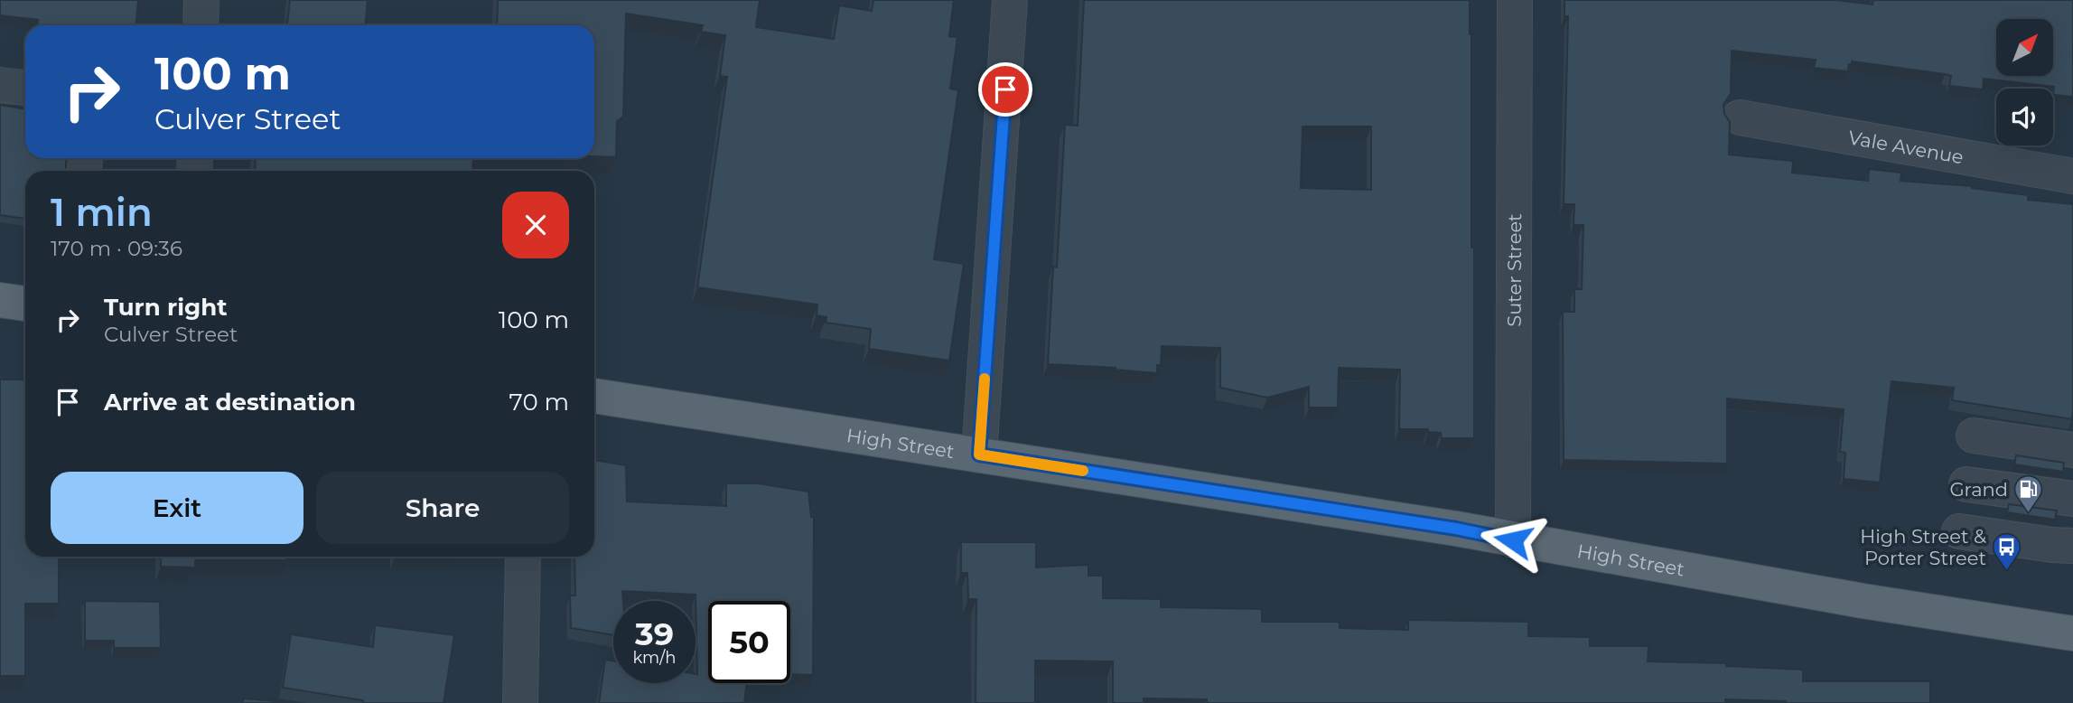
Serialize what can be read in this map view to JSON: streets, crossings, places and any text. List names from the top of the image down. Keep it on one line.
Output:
{"streets":{"main road":["High Street"],"street":["Vale Avenue","Suter Street"]},"crossings":[["Suter Street","High Street"]],"places":{"fuel station":["Grand"],"bus stop":["High Street & Porter Street"]},"north":"top right","page":{"turn":["100 m","Culver Street"],"heading":["1 min","170 m · 09:36"],"list":[{"name":"Turn right","note":"Culver Street","value":"100 m"},{"name":"Arrive at destination","value":"70 m"}],"buttons":["Exit","Share"],"speed":"39 km/h","limit":"50"}}
